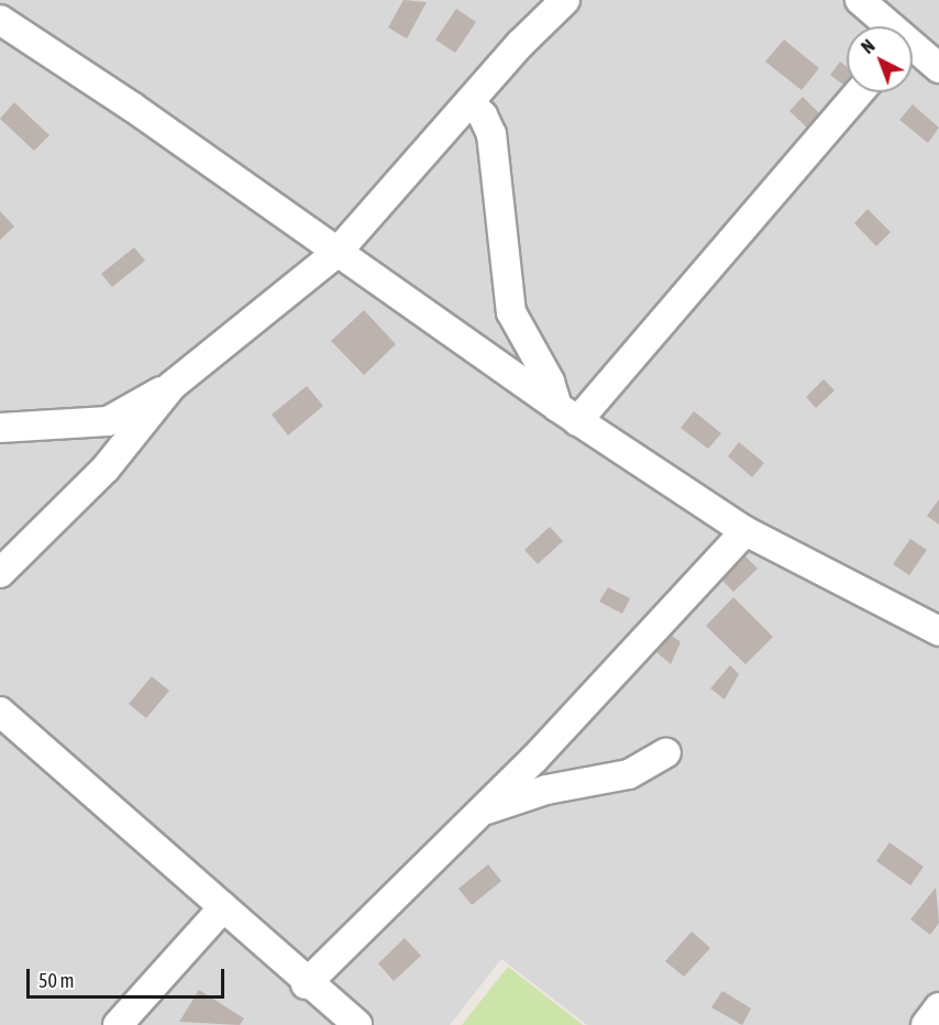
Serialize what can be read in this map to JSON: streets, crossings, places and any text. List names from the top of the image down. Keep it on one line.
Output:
{"scale_bar":"50 m","north":"top left"}
